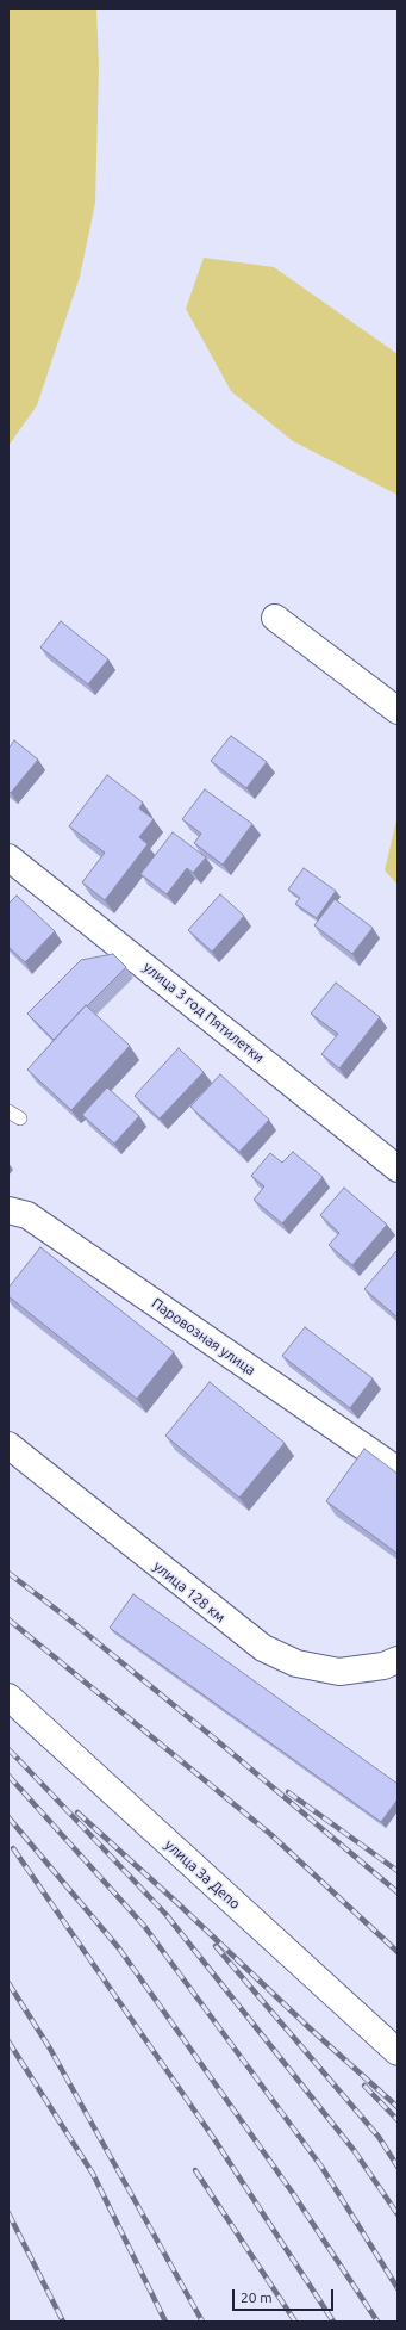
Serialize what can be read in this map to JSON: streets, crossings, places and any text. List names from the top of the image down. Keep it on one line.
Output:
{"streets":{"street":["улица 3 год Пятилетки","Паровозная улица","улица 128 км","улица За Депо"]},"scale_bar":"20 m"}
